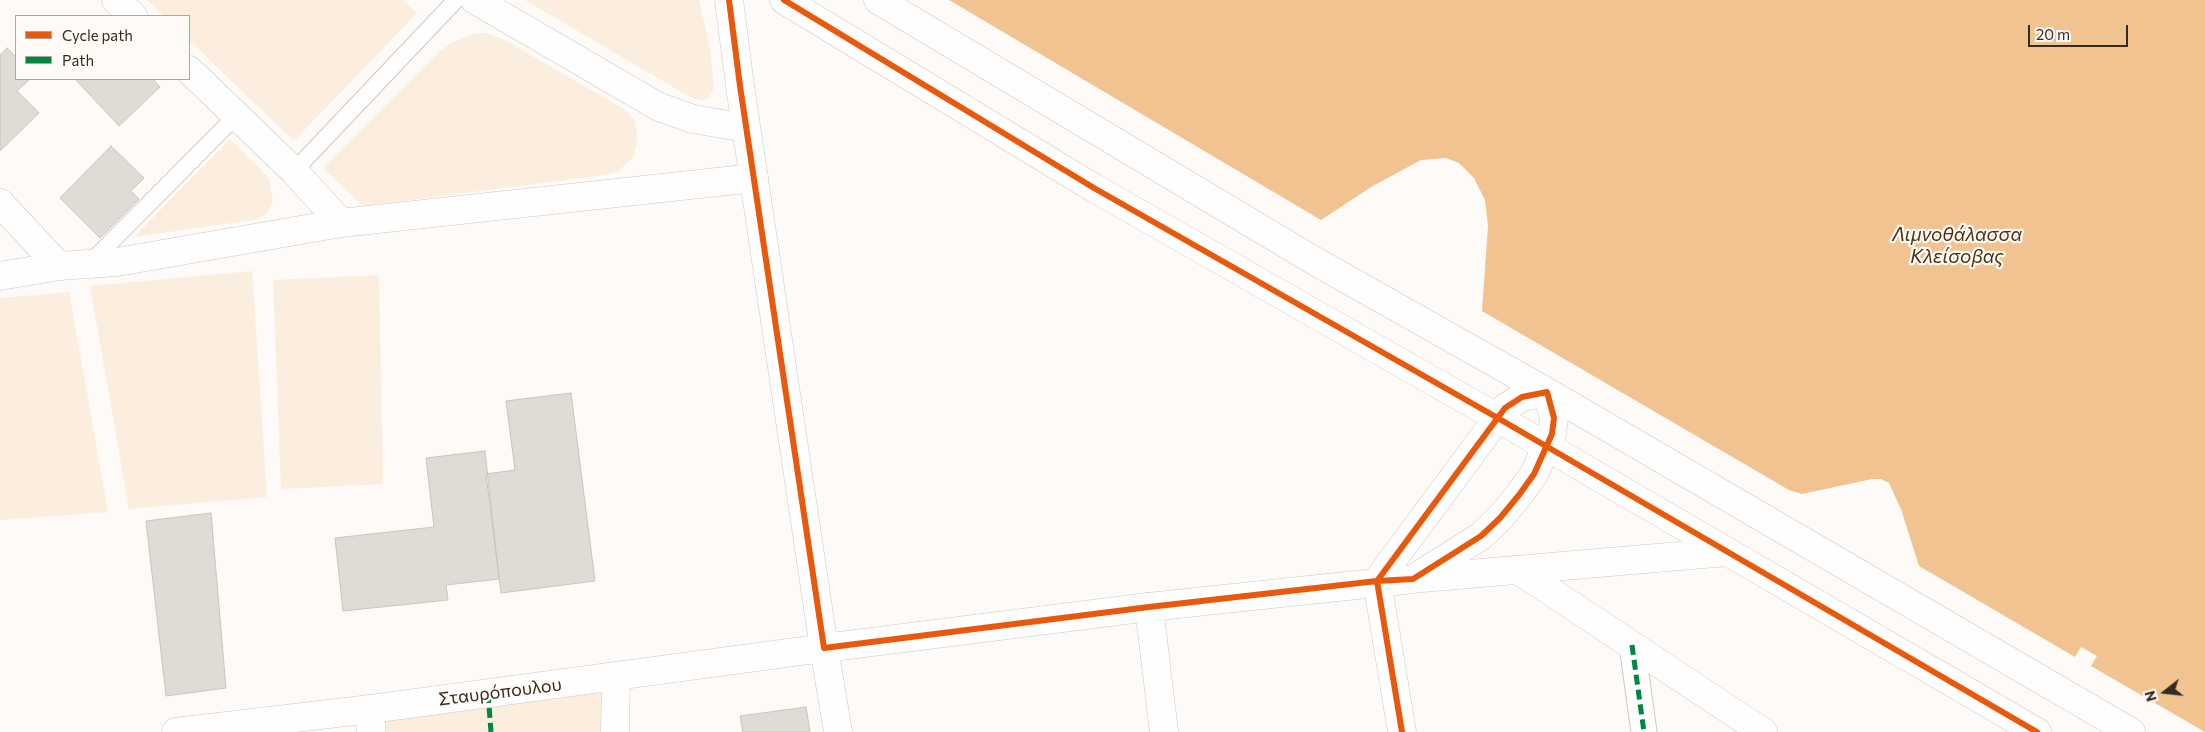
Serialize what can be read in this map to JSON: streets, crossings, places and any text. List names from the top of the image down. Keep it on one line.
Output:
{"streets":{"street":["Σταυρόπουλου"]},"water":["Λιμνοθάλασσα Κλείσοβας"],"legend":["Cycle path","Path"],"scale_bar":"20 m","north":"left"}
